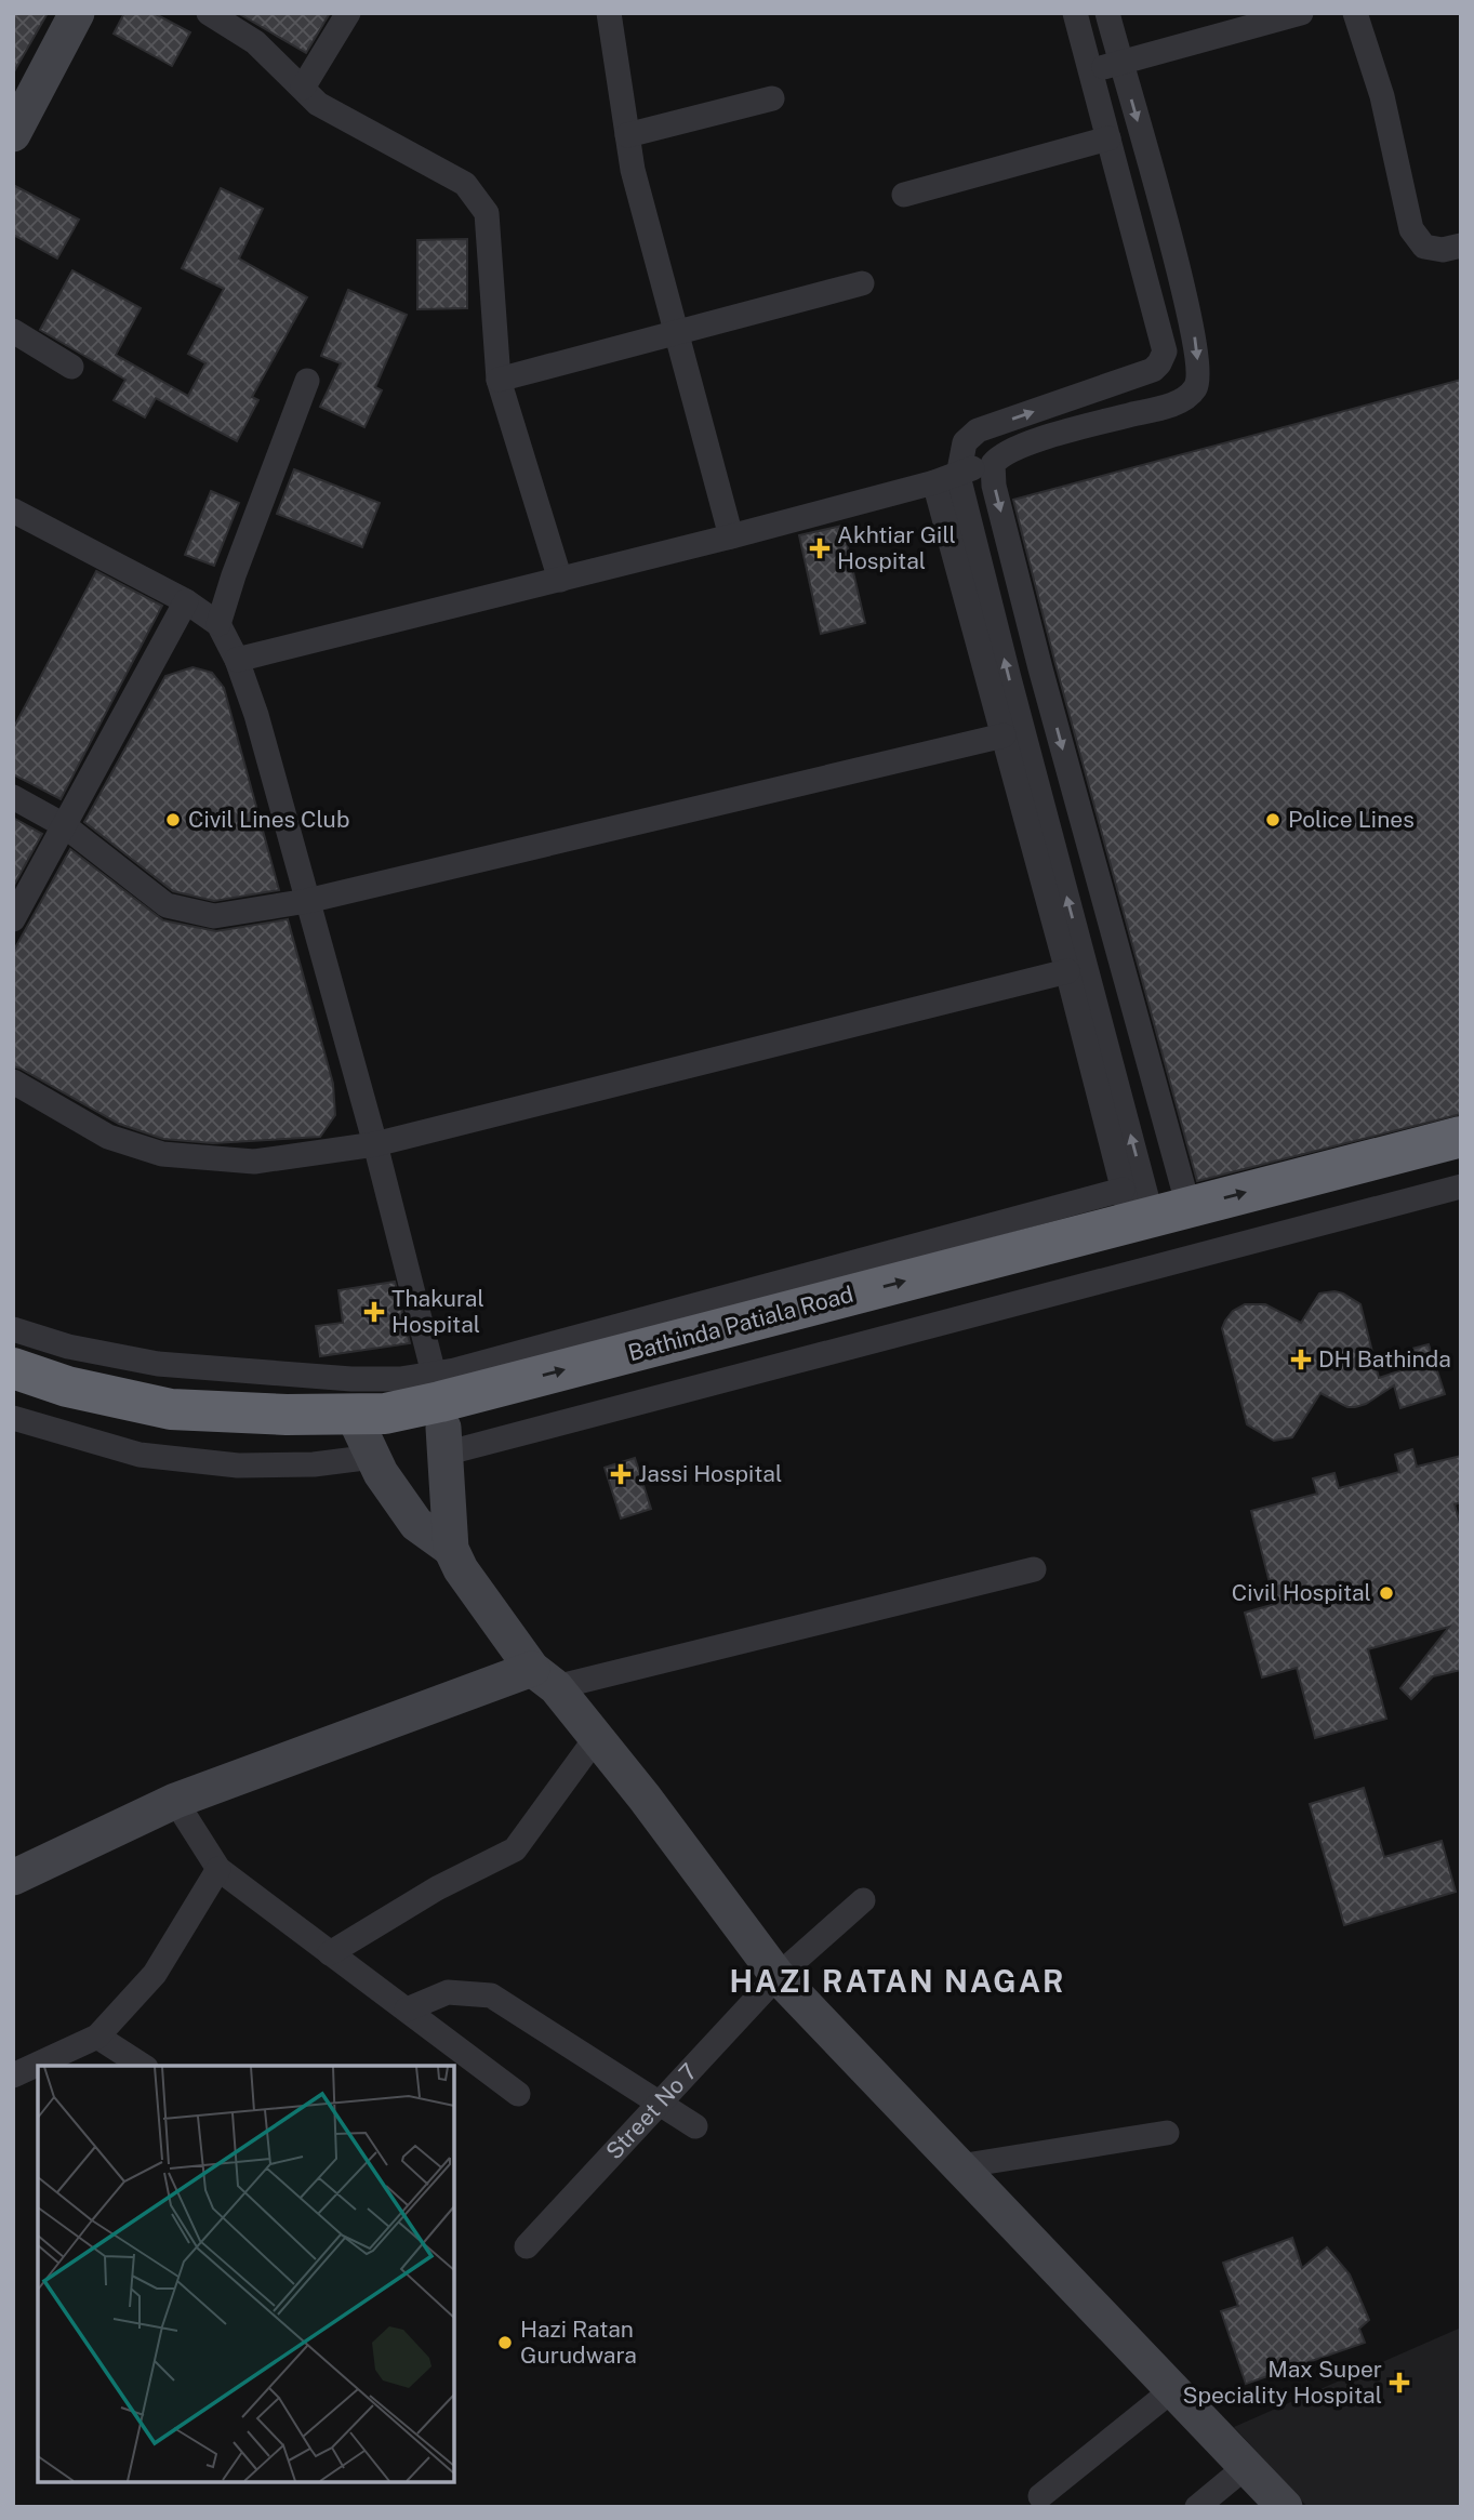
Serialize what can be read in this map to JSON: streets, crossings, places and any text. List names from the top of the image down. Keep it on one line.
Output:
{"streets":{"highway":["Bathinda Patiala Road"],"street":["Street No 7"]},"districts":["HAZI RATAN NAGAR"],"places":{"health":["Akhtiar Gill Hospital","Thakural Hospital","DH Bathinda","Jassi Hospital","Max Super Speciality Hospital"],"other":["Civil Lines Club","Police Lines","Civil Hospital","Hazi Ratan Gurudwara"]}}
